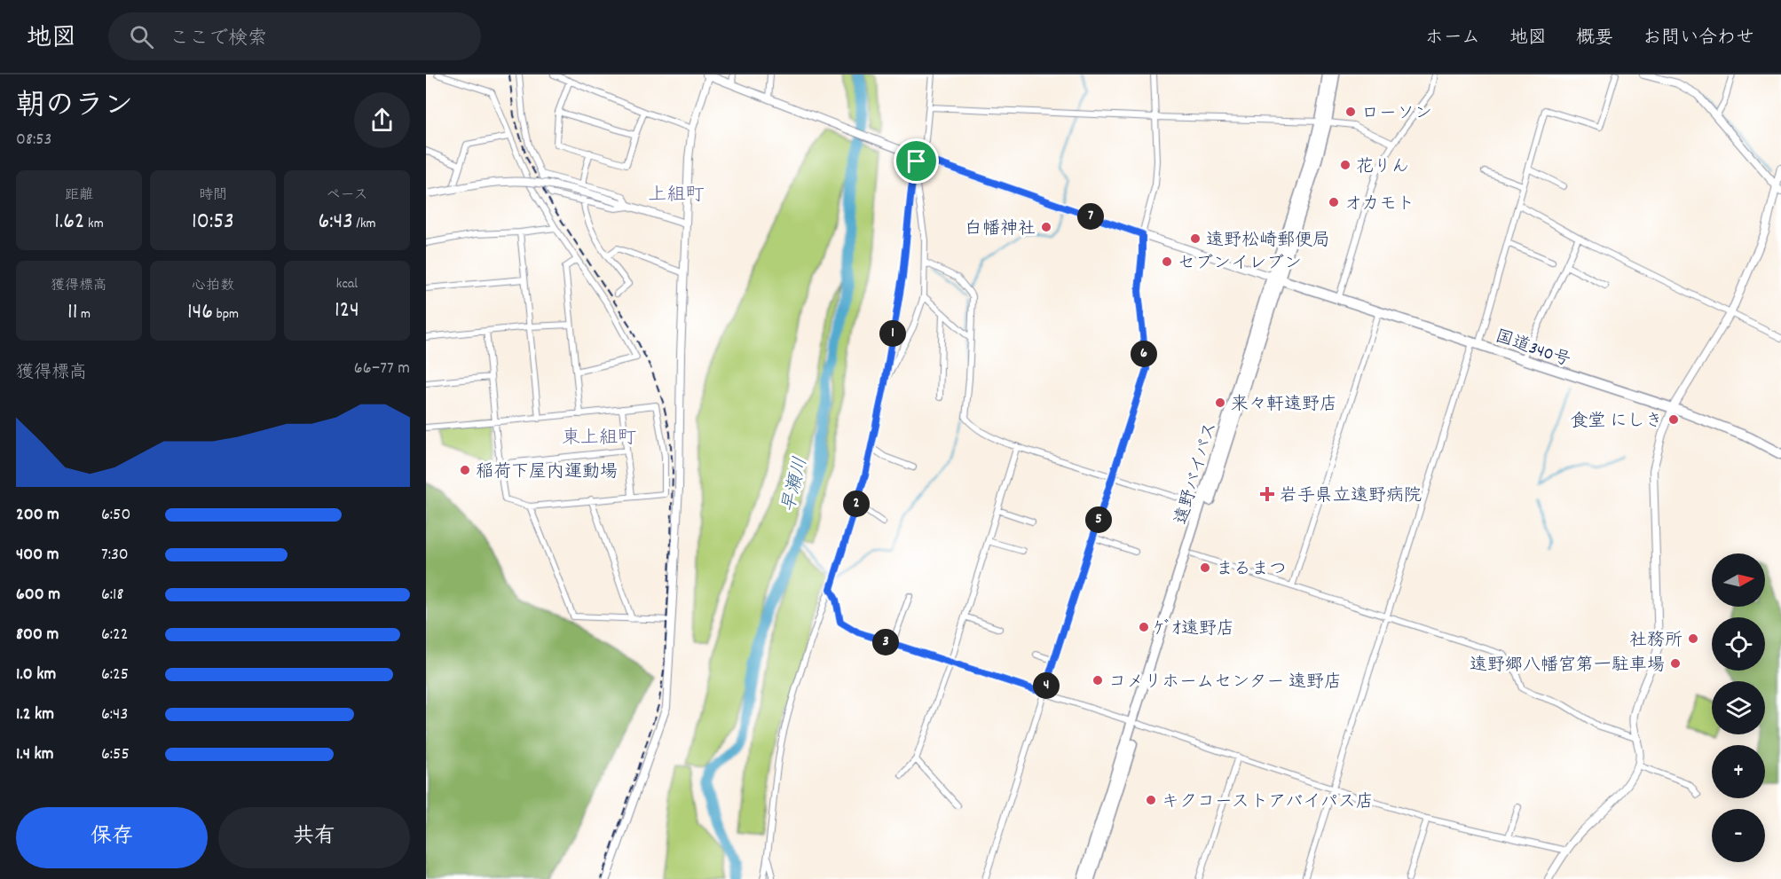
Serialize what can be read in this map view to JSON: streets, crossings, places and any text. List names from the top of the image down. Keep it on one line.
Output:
{"streets":{"highway":["国道340号","遠野バイパス"]},"crossings":[["国道340号","遠野バイパス"]],"districts":["上組町","東上組町"],"water":["早瀬川"],"places":{"other":["ローソン","花りん","オカモト","白幡神社","遠野松崎郵便局","セブンイレブン","来々軒遠野店","食堂 にしき","稲荷下屋内運動場","まるまつ","ｹﾞｵ遠野店","社務所","遠野郷八幡宮第一駐車場","コメリホームセンター 遠野店","キクコーストアバイパス店"],"health":["岩手県立遠野病院"]},"north":"right","page":{"header":"地図","search":"ここで検索","nav":["ホーム","地図","概要","お問い合わせ"],"heading":["朝のラン","08:53"],"stats":[["距離","1.62 km"],["時間","10:53"],["ペース","6:43 /km"],["獲得標高","11 m"],["心拍数","146 bpm"],["kcal","124"]],"pins":["7","1","6","2","5","3","4"],"chart":["獲得標高","66–77 m"],"list":[{"name":"200 m","note":"6:50"},{"name":"400 m","note":"7:30"},{"name":"600 m","note":"6:18"},{"name":"800 m","note":"6:22"},{"name":"1.0 km","note":"6:25"},{"name":"1.2 km","note":"6:43"},{"name":"1.4 km","note":"6:55"}],"map_buttons":["+","−"],"buttons":["保存","共有"]}}
